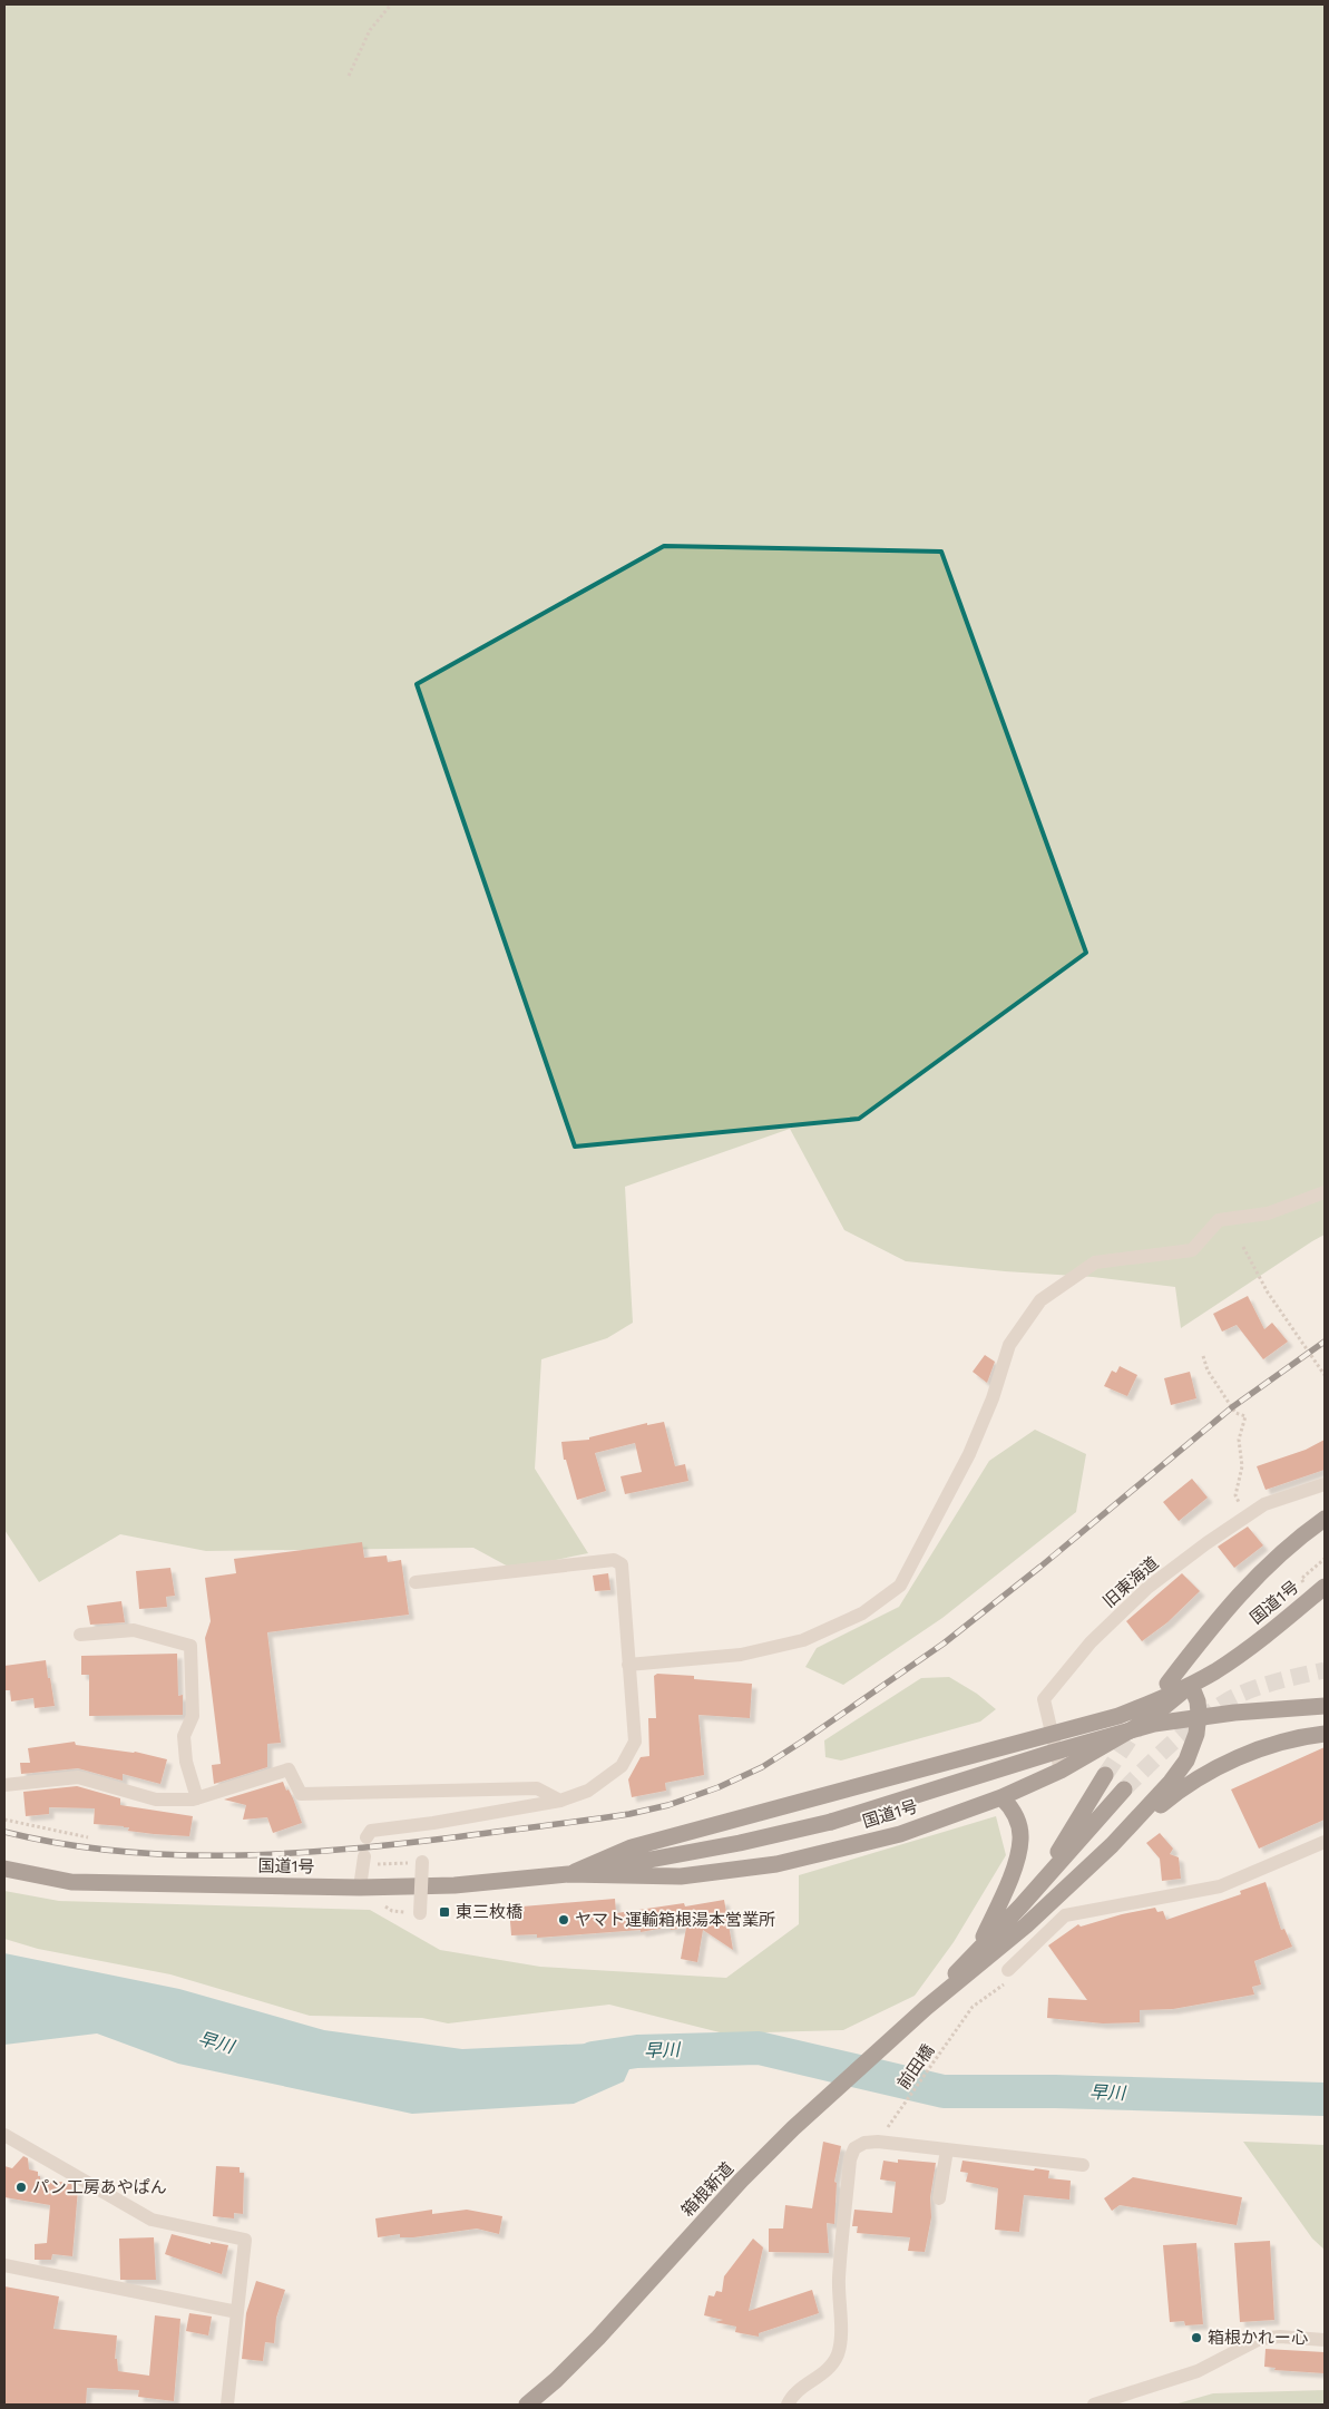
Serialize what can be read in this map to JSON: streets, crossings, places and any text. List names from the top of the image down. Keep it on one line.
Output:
{"streets":{"highway":["国道1号","箱根新道"],"street":["旧東海道"],"path":["前田橋"]},"crossings":[["旧東海道","国道1号"]],"water":["早川"],"places":{"transit":["東三枚橋"],"other":["ヤマト運輸箱根湯本営業所","パン工房あやぱん","箱根かれー心"]}}
